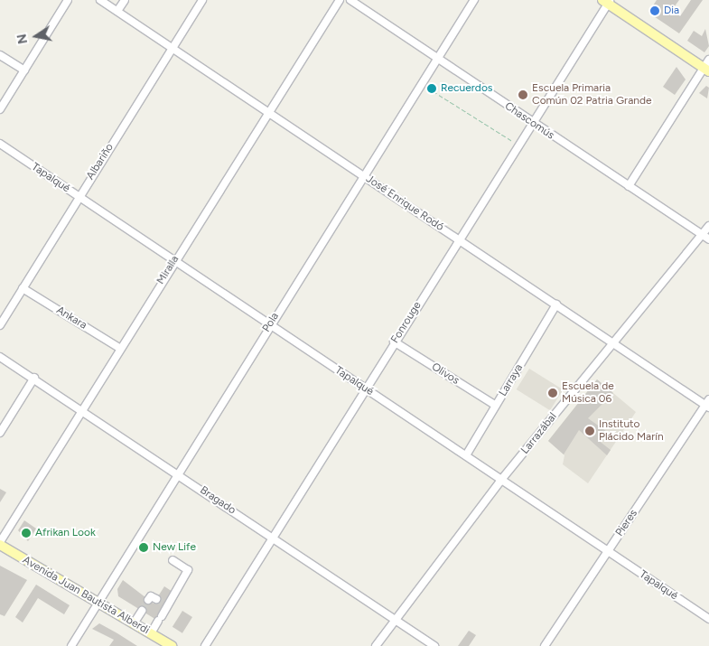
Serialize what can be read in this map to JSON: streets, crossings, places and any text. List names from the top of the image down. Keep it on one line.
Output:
{"streets":{"main road":["Avenida Juan Bautista Alberdi"],"street":["Chascomús","Albariño","Tapalqué","José Enrique Rodó","Miralla","Ankara","Pola","Fonrouge","Olivos","Larraya","Larrazábal","Bragado","Pieres"]},"crossings":[["Chascomús","Pola"],["Chascomús","Fonrouge"],["Chascomús","Larrazábal"],["Albariño","Tapalqué"],["Albariño","José Enrique Rodó"],["Albariño","Ankara"],["Tapalqué","Miralla"],["Tapalqué","Pola"],["Tapalqué","Fonrouge"],["Tapalqué","Larraya"],["Tapalqué","Larrazábal"],["Tapalqué","Pieres"],["José Enrique Rodó","Miralla"],["José Enrique Rodó","Pola"],["José Enrique Rodó","Fonrouge"],["José Enrique Rodó","Larraya"],["José Enrique Rodó","Larrazábal"],["José Enrique Rodó","Pieres"],["Miralla","Ankara"],["Miralla","Bragado"],["Miralla","Avenida Juan Bautista Alberdi"],["Pola","Bragado"],["Pola","Avenida Juan Bautista Alberdi"],["Fonrouge","Olivos"],["Fonrouge","Bragado"],["Olivos","Larraya"],["Larrazábal","Bragado"]],"places":["Dia","Recuerdos","Escuela Primaria Común 02 Patria Grande","Escuela de Música 06","Instituto Plácido Marín","Afrikan Look","New Life"],"north":"left"}
